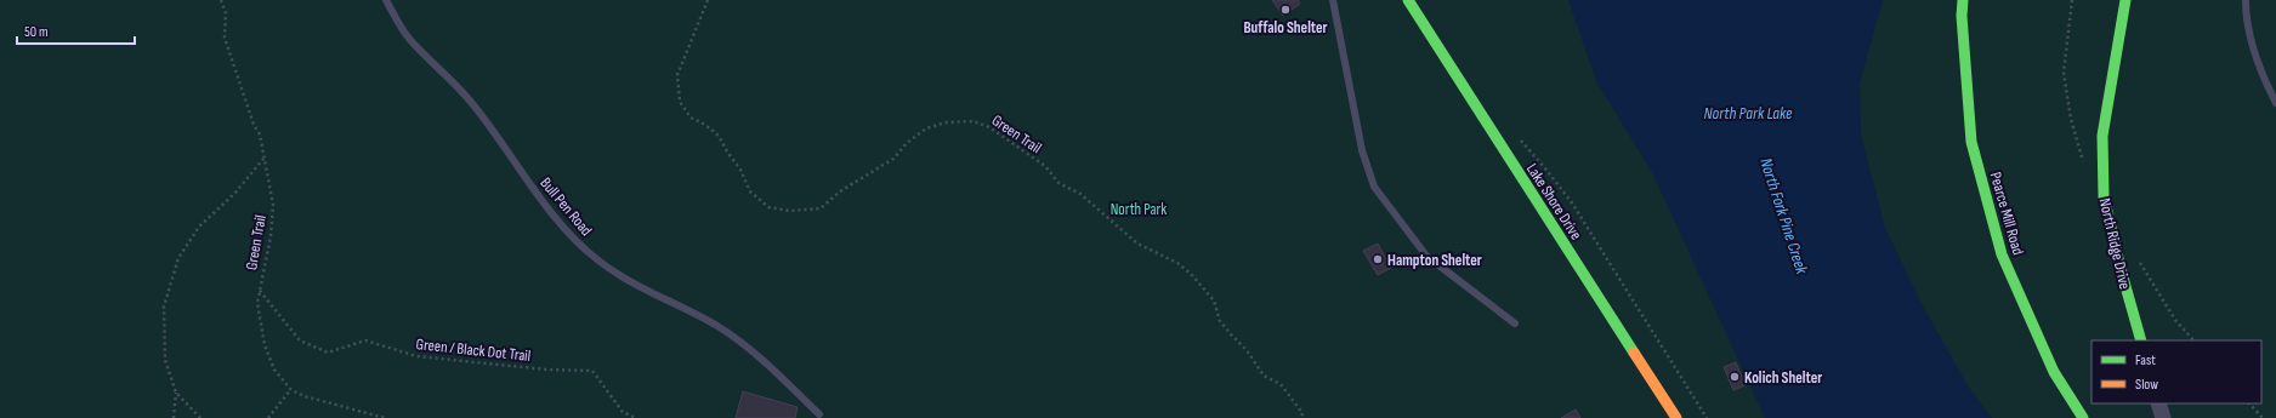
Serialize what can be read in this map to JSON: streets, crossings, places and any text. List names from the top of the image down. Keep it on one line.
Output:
{"streets":{"street":["Lake Shore Drive","Pearce Mill Road","North Ridge Drive"],"lane":["Bull Pen Road"],"path":["Green Trail","Green / Black Dot Trail"]},"water":["North Park Lake","North Fork Pine Creek"],"parks":["North Park"],"places":["Buffalo Shelter","Hampton Shelter","Kolich Shelter"],"legend":["Fast","Slow"],"scale_bar":"50 m"}
